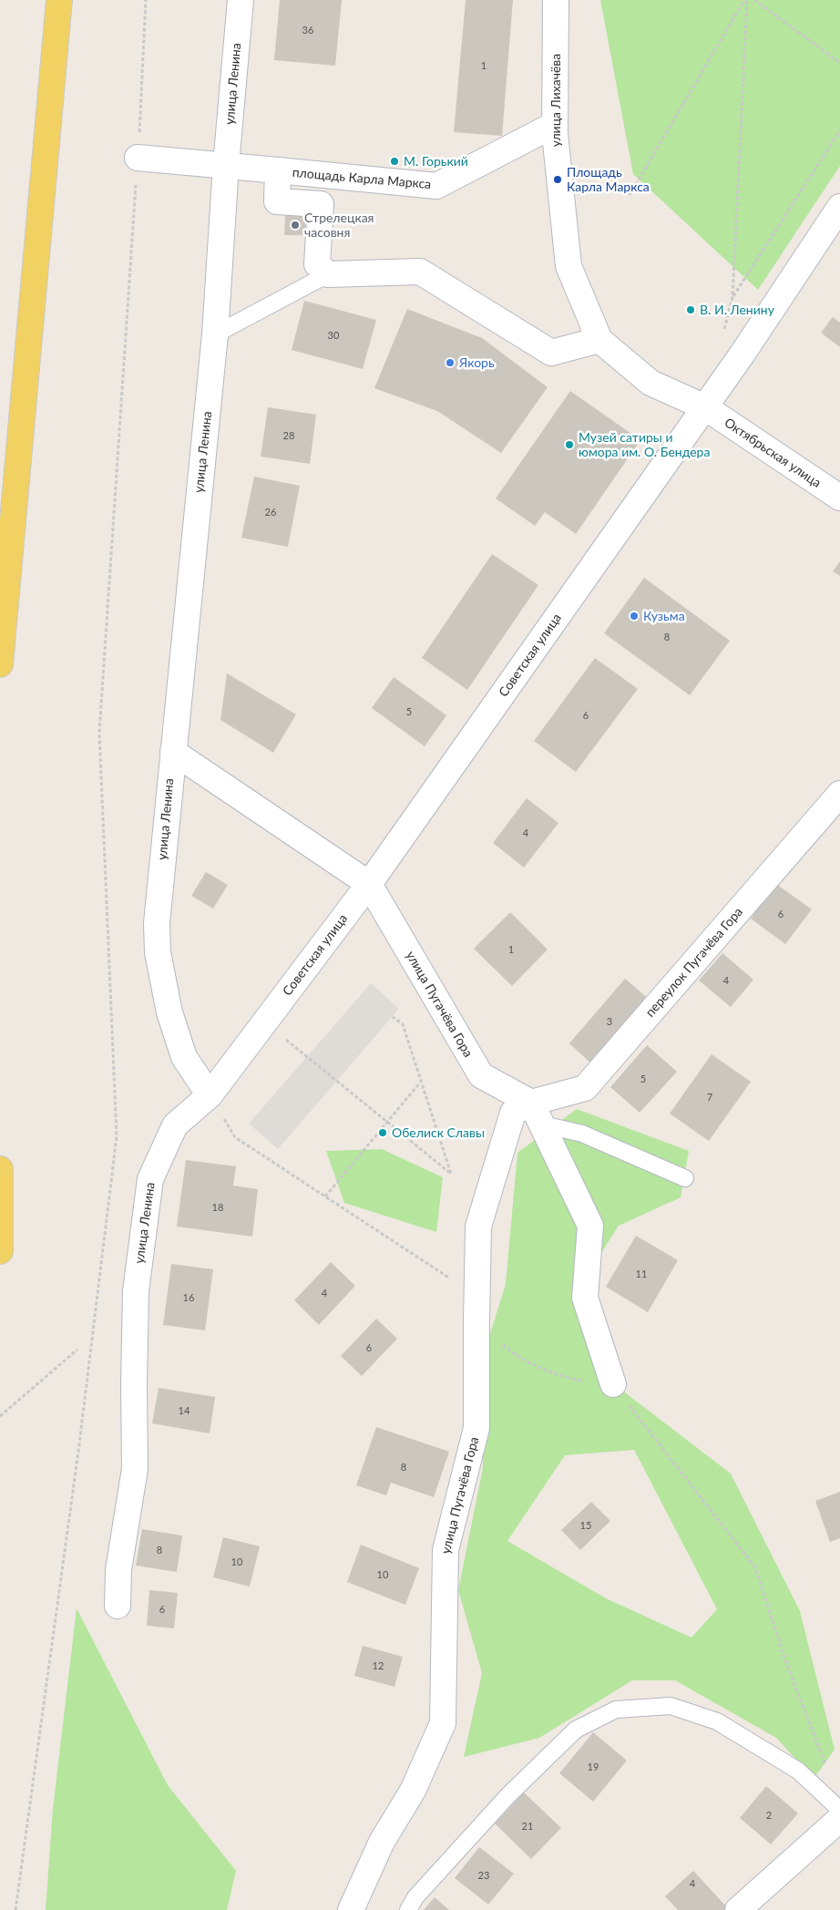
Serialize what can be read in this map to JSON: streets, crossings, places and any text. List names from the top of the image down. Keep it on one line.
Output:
{"streets":{"street":["улица Ленина","улица Лихачёва","площадь Карла Маркса","Октябрьская улица","Советская улица","переулок Пугачёва Гора","улица Пугачёва Гора"]},"crossings":[["улица Ленина","Советская улица"],["улица Лихачёва","площадь Карла Маркса"],["Октябрьская улица","Советская улица"],["Советская улица","улица Пугачёва Гора"],["переулок Пугачёва Гора","улица Пугачёва Гора"]],"places":["М. Горький","Площадь Карла Маркса","Стрелецкая часовня","В. И. Ленину","Якорь","Музей сатиры и юмора им. О. Бендера","Кузьма","Обелиск Славы"],"house_numbers":["36","1","30","28","26","8","5","6","4","6","1","4","3","5","7","18","11","4","16","6","14","8","15","8","10","10","6","12","19","2","21","23","4"]}
